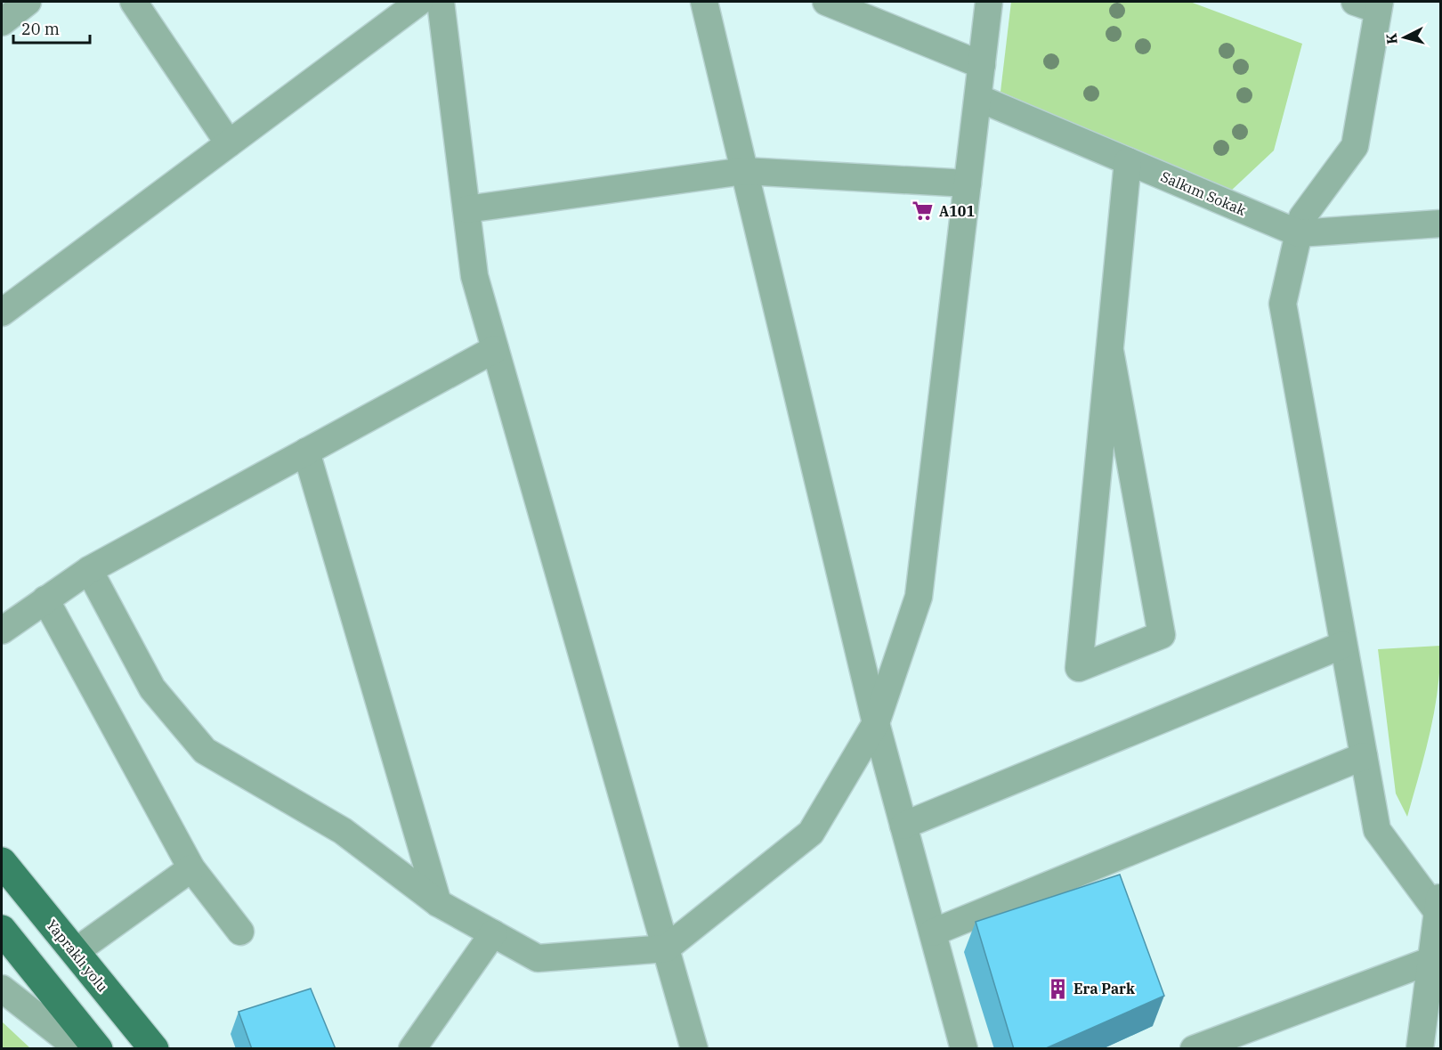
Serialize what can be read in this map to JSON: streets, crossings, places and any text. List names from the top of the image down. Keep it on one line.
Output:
{"streets":{"main road":["Yapraklı yolu"],"street":["Salkım Sokak"]},"places":{"supermarket":["A101"],"building":["Era Park"]},"scale_bar":"20 m","north":"left"}
